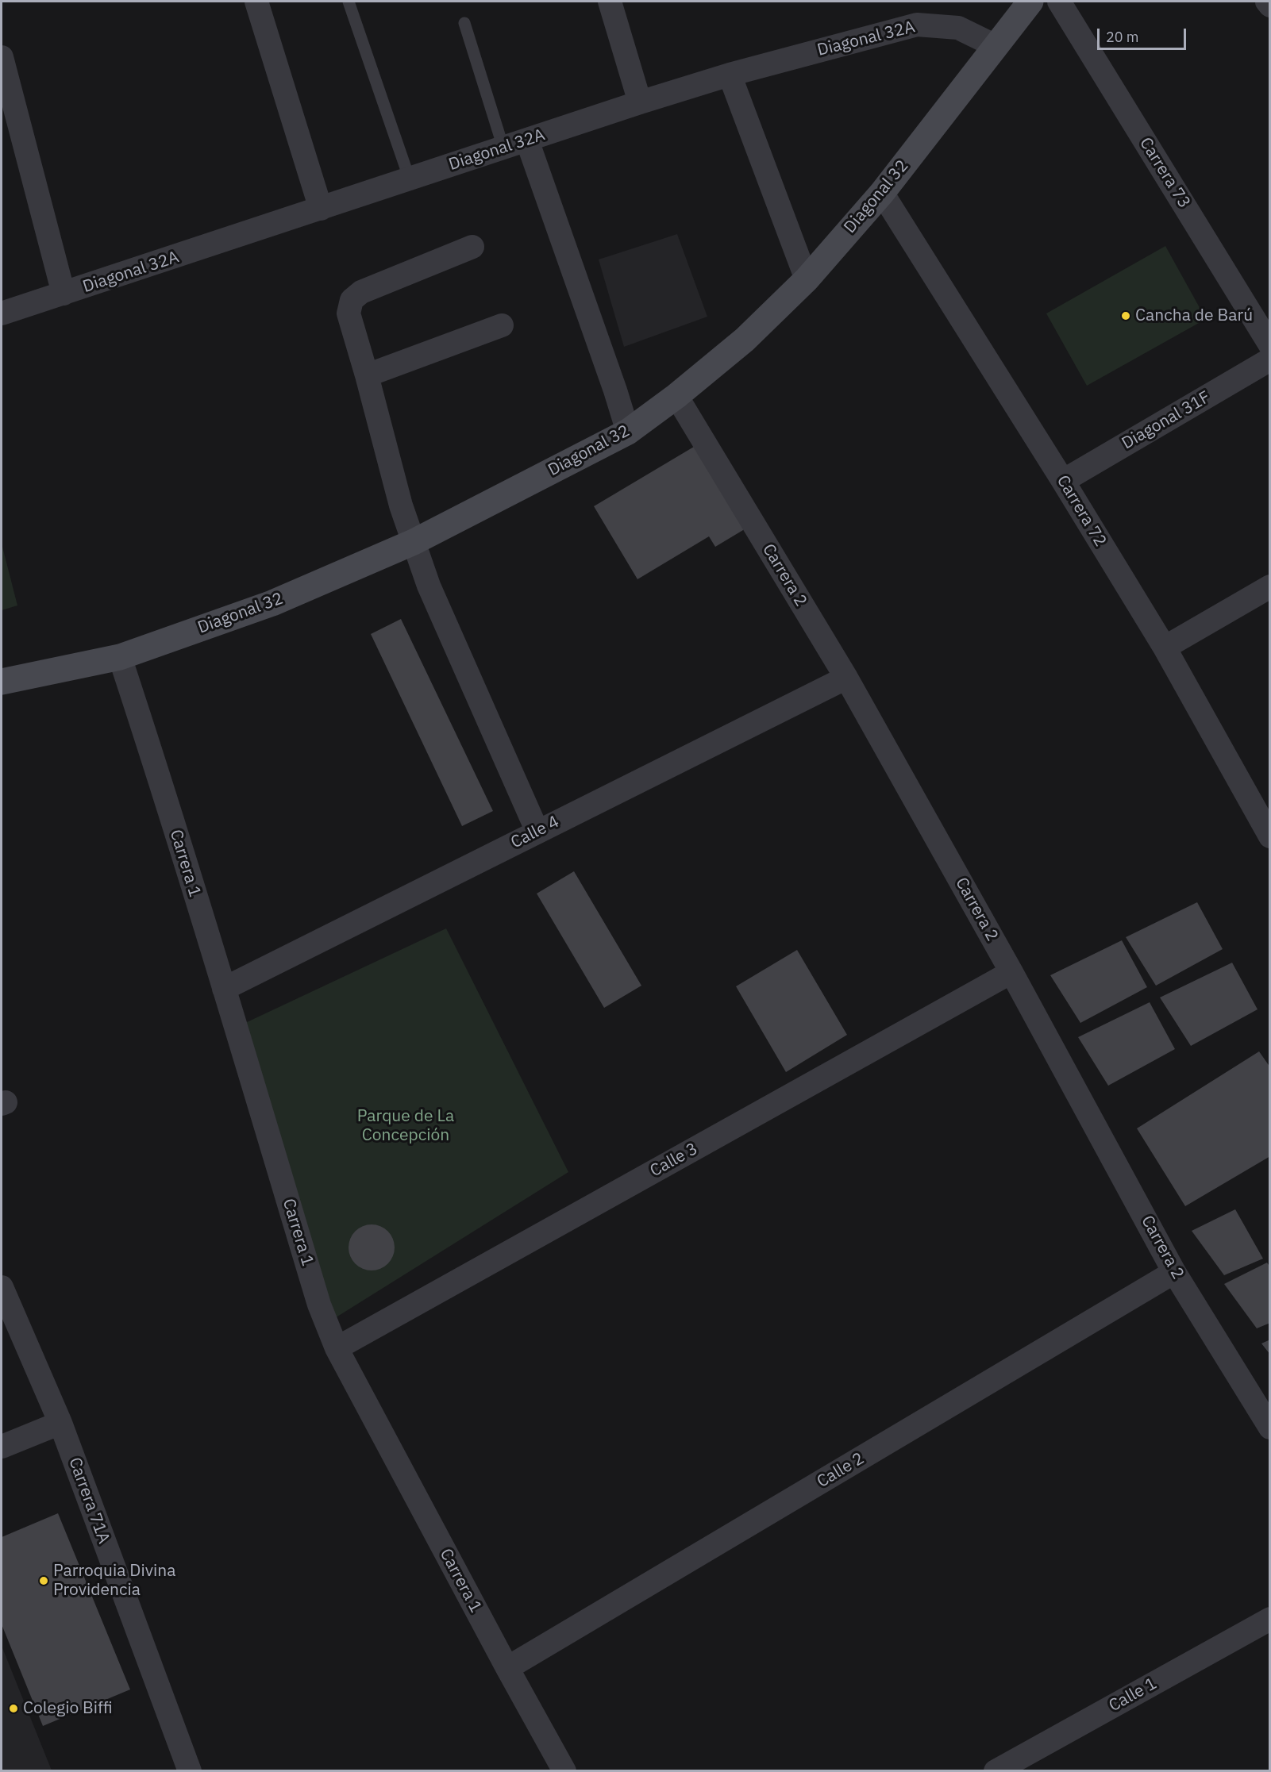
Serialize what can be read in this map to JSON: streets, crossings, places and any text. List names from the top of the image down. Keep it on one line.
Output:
{"streets":{"street":["Diagonal 32A","Carrera 73","Diagonal 32","Diagonal 31F","Carrera 72","Carrera 2","Calle 4","Carrera 1","Calle 3","Calle 2","Carrera 71A","Calle 1"]},"crossings":[["Diagonal 32A","Diagonal 32"],["Diagonal 32","Carrera 72"],["Diagonal 32","Carrera 2"],["Diagonal 32","Carrera 1"],["Diagonal 31F","Carrera 72"],["Carrera 2","Calle 4"],["Carrera 2","Calle 3"],["Carrera 2","Calle 2"],["Calle 4","Carrera 1"],["Carrera 1","Calle 3"],["Carrera 1","Calle 2"]],"parks":["Parque de La Concepción"],"places":["Cancha de Barú","Parroquia Divina Providencia","Colegio Biffi"],"scale_bar":"20 m"}
